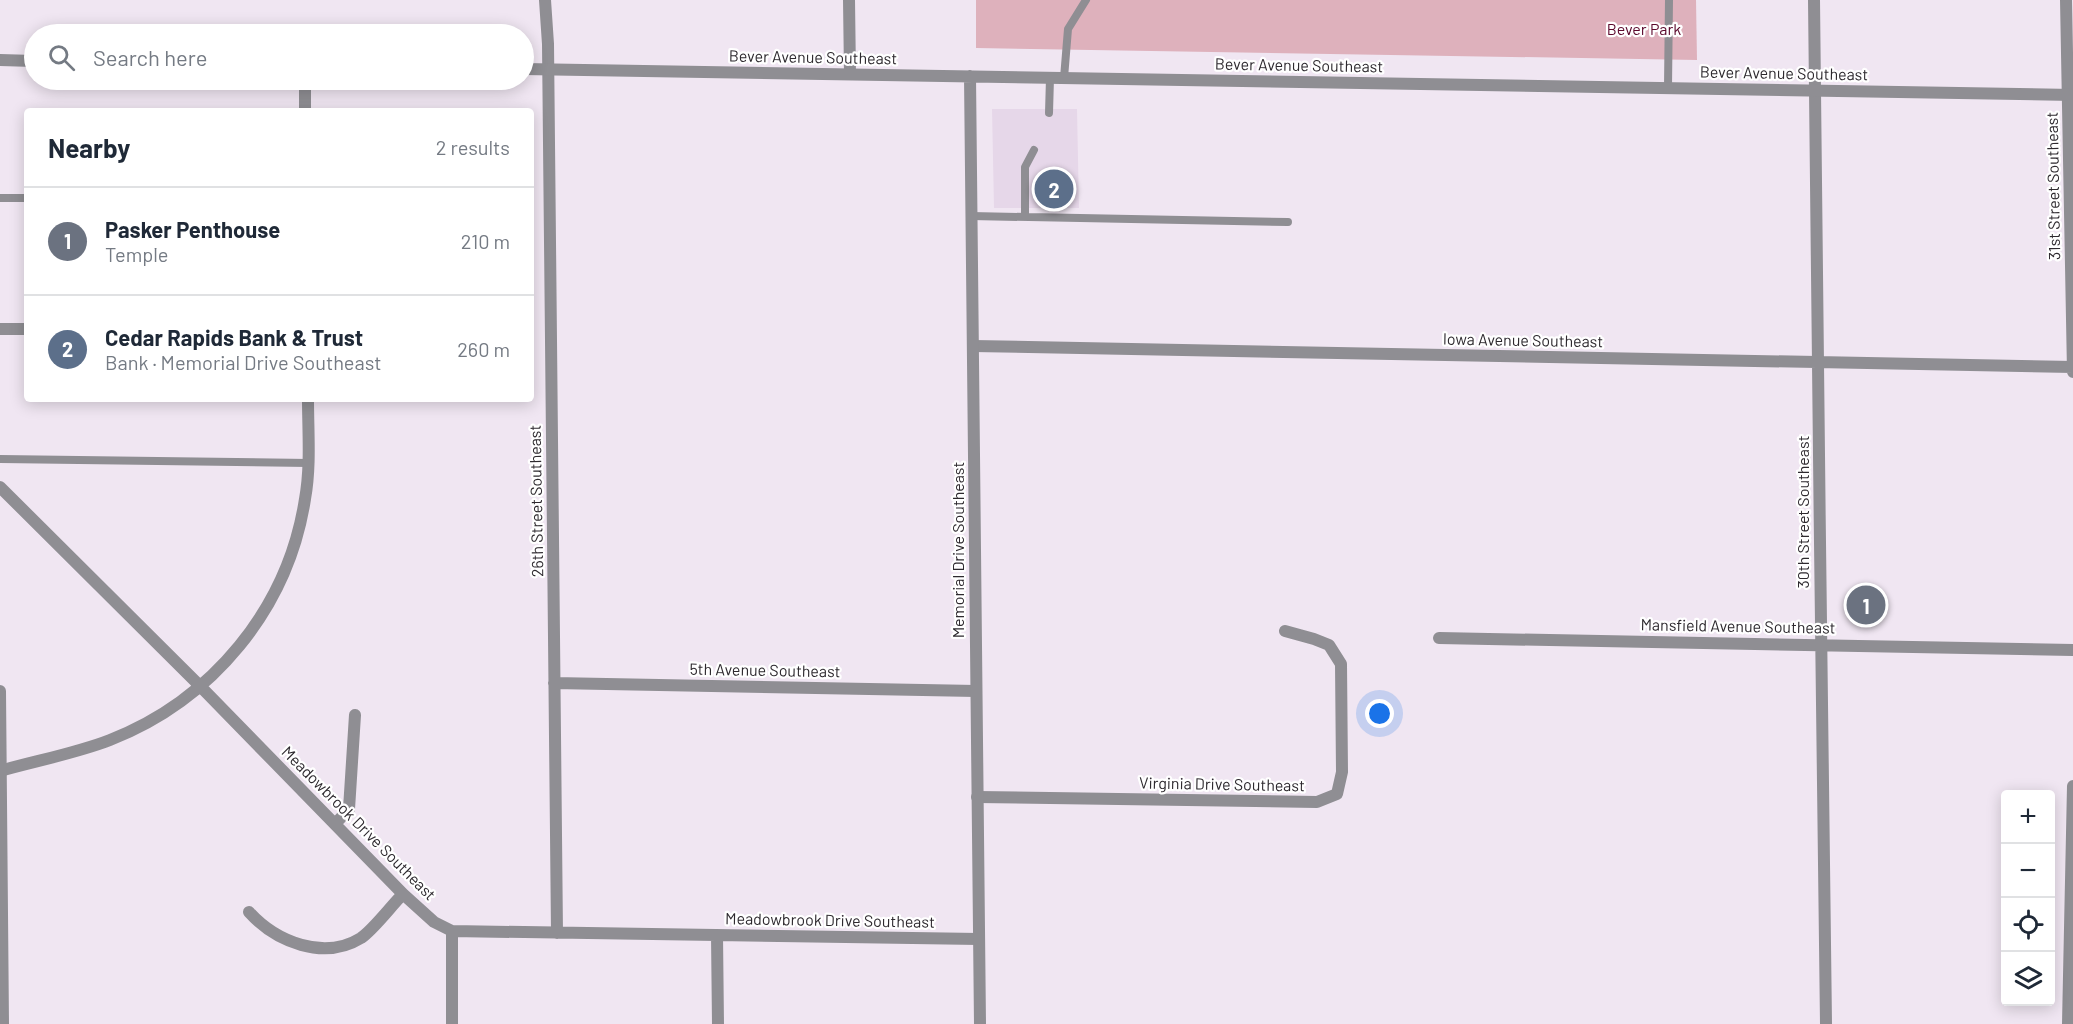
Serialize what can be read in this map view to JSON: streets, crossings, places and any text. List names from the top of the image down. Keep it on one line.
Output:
{"streets":{"street":["Bever Avenue Southeast","31st Street Southeast","Iowa Avenue Southeast","26th Street Southeast","30th Street Southeast","Memorial Drive Southeast","Mansfield Avenue Southeast","5th Avenue Southeast","Virginia Drive Southeast","Meadowbrook Drive Southeast"]},"crossings":[["Bever Avenue Southeast","31st Street Southeast"],["Bever Avenue Southeast","26th Street Southeast"],["Bever Avenue Southeast","30th Street Southeast"],["Bever Avenue Southeast","Memorial Drive Southeast"],["31st Street Southeast","Iowa Avenue Southeast"],["Iowa Avenue Southeast","30th Street Southeast"],["Iowa Avenue Southeast","Memorial Drive Southeast"],["26th Street Southeast","5th Avenue Southeast"],["26th Street Southeast","Meadowbrook Drive Southeast"],["30th Street Southeast","Mansfield Avenue Southeast"],["Memorial Drive Southeast","5th Avenue Southeast"],["Memorial Drive Southeast","Virginia Drive Southeast"],["Memorial Drive Southeast","Meadowbrook Drive Southeast"]],"parks":["Bever Park"],"page":{"search":"Search here","heading":["Nearby","2 results"],"pins":["2","1"],"list":[{"mark":"1","name":"Pasker Penthouse","note":"Temple","value":"210 m"},{"mark":"2","name":"Cedar Rapids Bank & Trust","note":"Bank · Memorial Drive Southeast","value":"260 m"}],"map_buttons":["+","−"]}}
